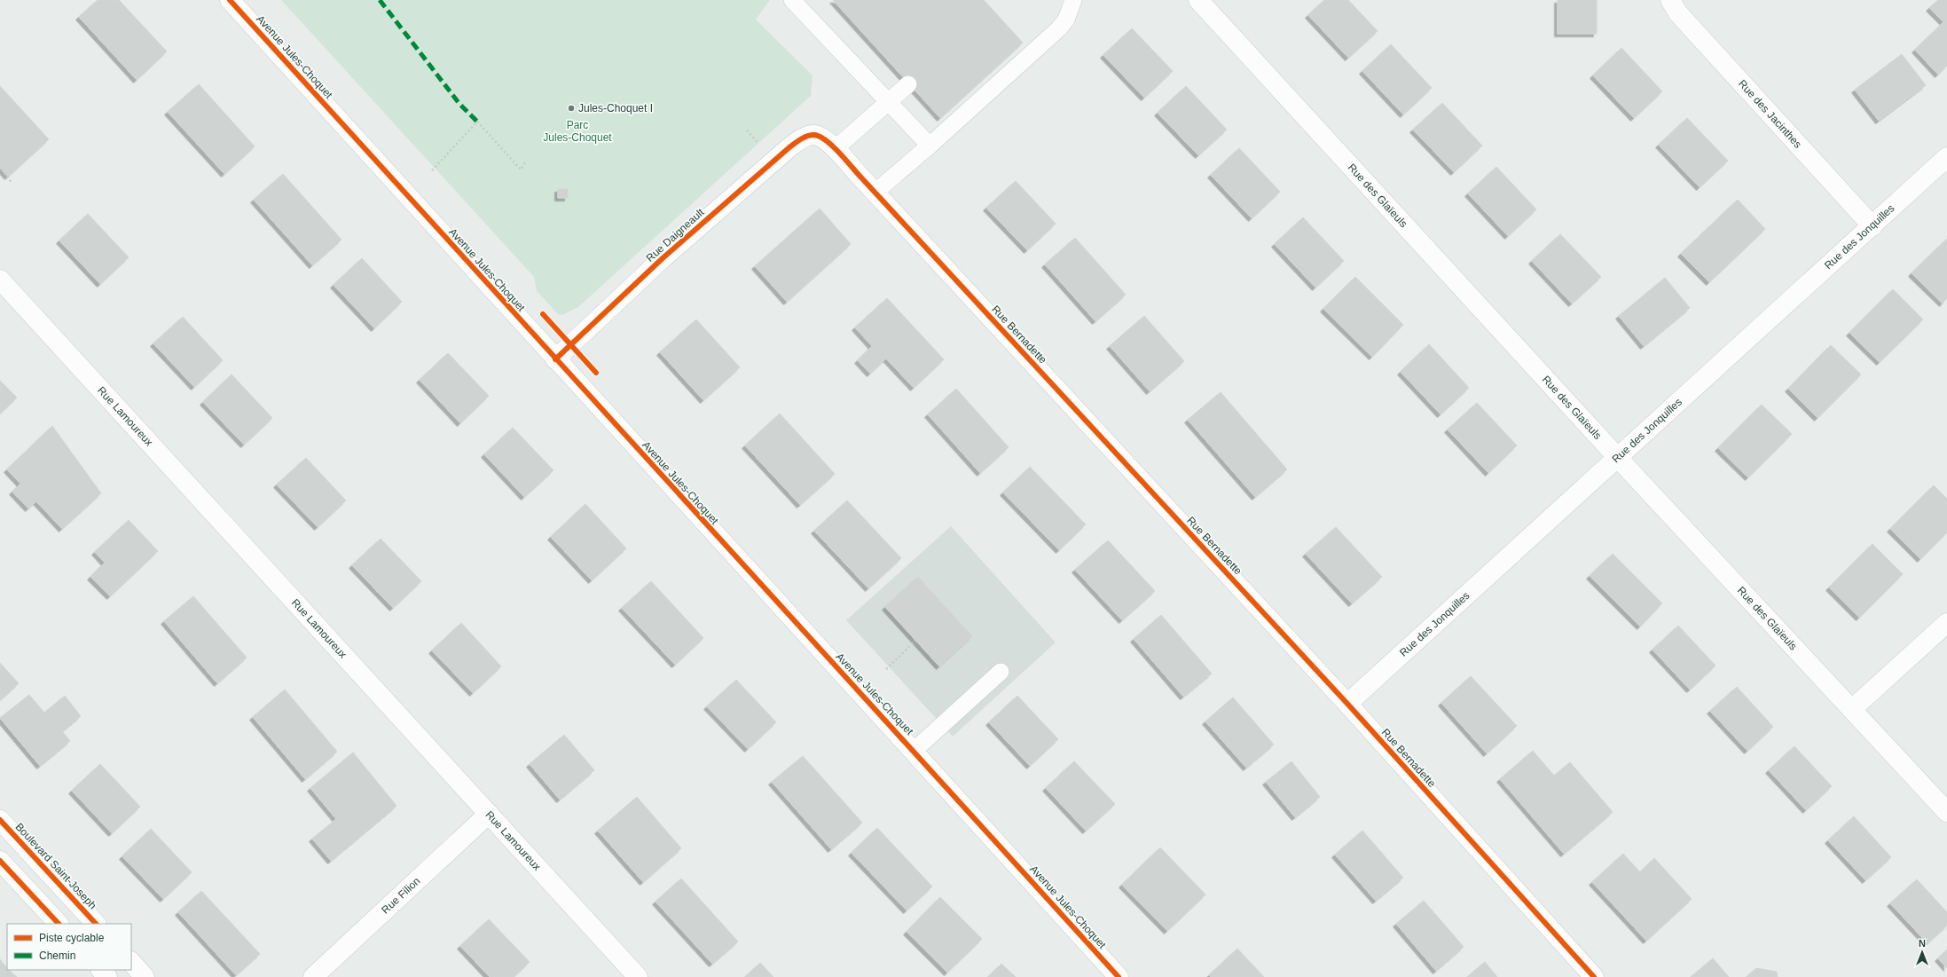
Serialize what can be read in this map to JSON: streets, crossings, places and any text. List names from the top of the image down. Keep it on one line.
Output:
{"streets":{"street":["Avenue Jules-Choquet","Rue des Jacinthes","Rue des Glaïeuls","Rue Daigneault","Rue des Jonquilles","Rue Bernadette","Rue Lamoureux","Boulevard Saint-Joseph","Rue Filion"]},"crossings":[["Avenue Jules-Choquet","Rue Daigneault"],["Rue des Jacinthes","Rue des Jonquilles"],["Rue des Glaïeuls","Rue des Jonquilles"],["Rue Daigneault","Rue Bernadette"],["Rue des Jonquilles","Rue Bernadette"],["Rue Lamoureux","Rue Filion"]],"parks":["Parc Jules-Choquet"],"places":["Jules-Choquet I"],"legend":["Piste cyclable","Chemin"],"north":"top"}
